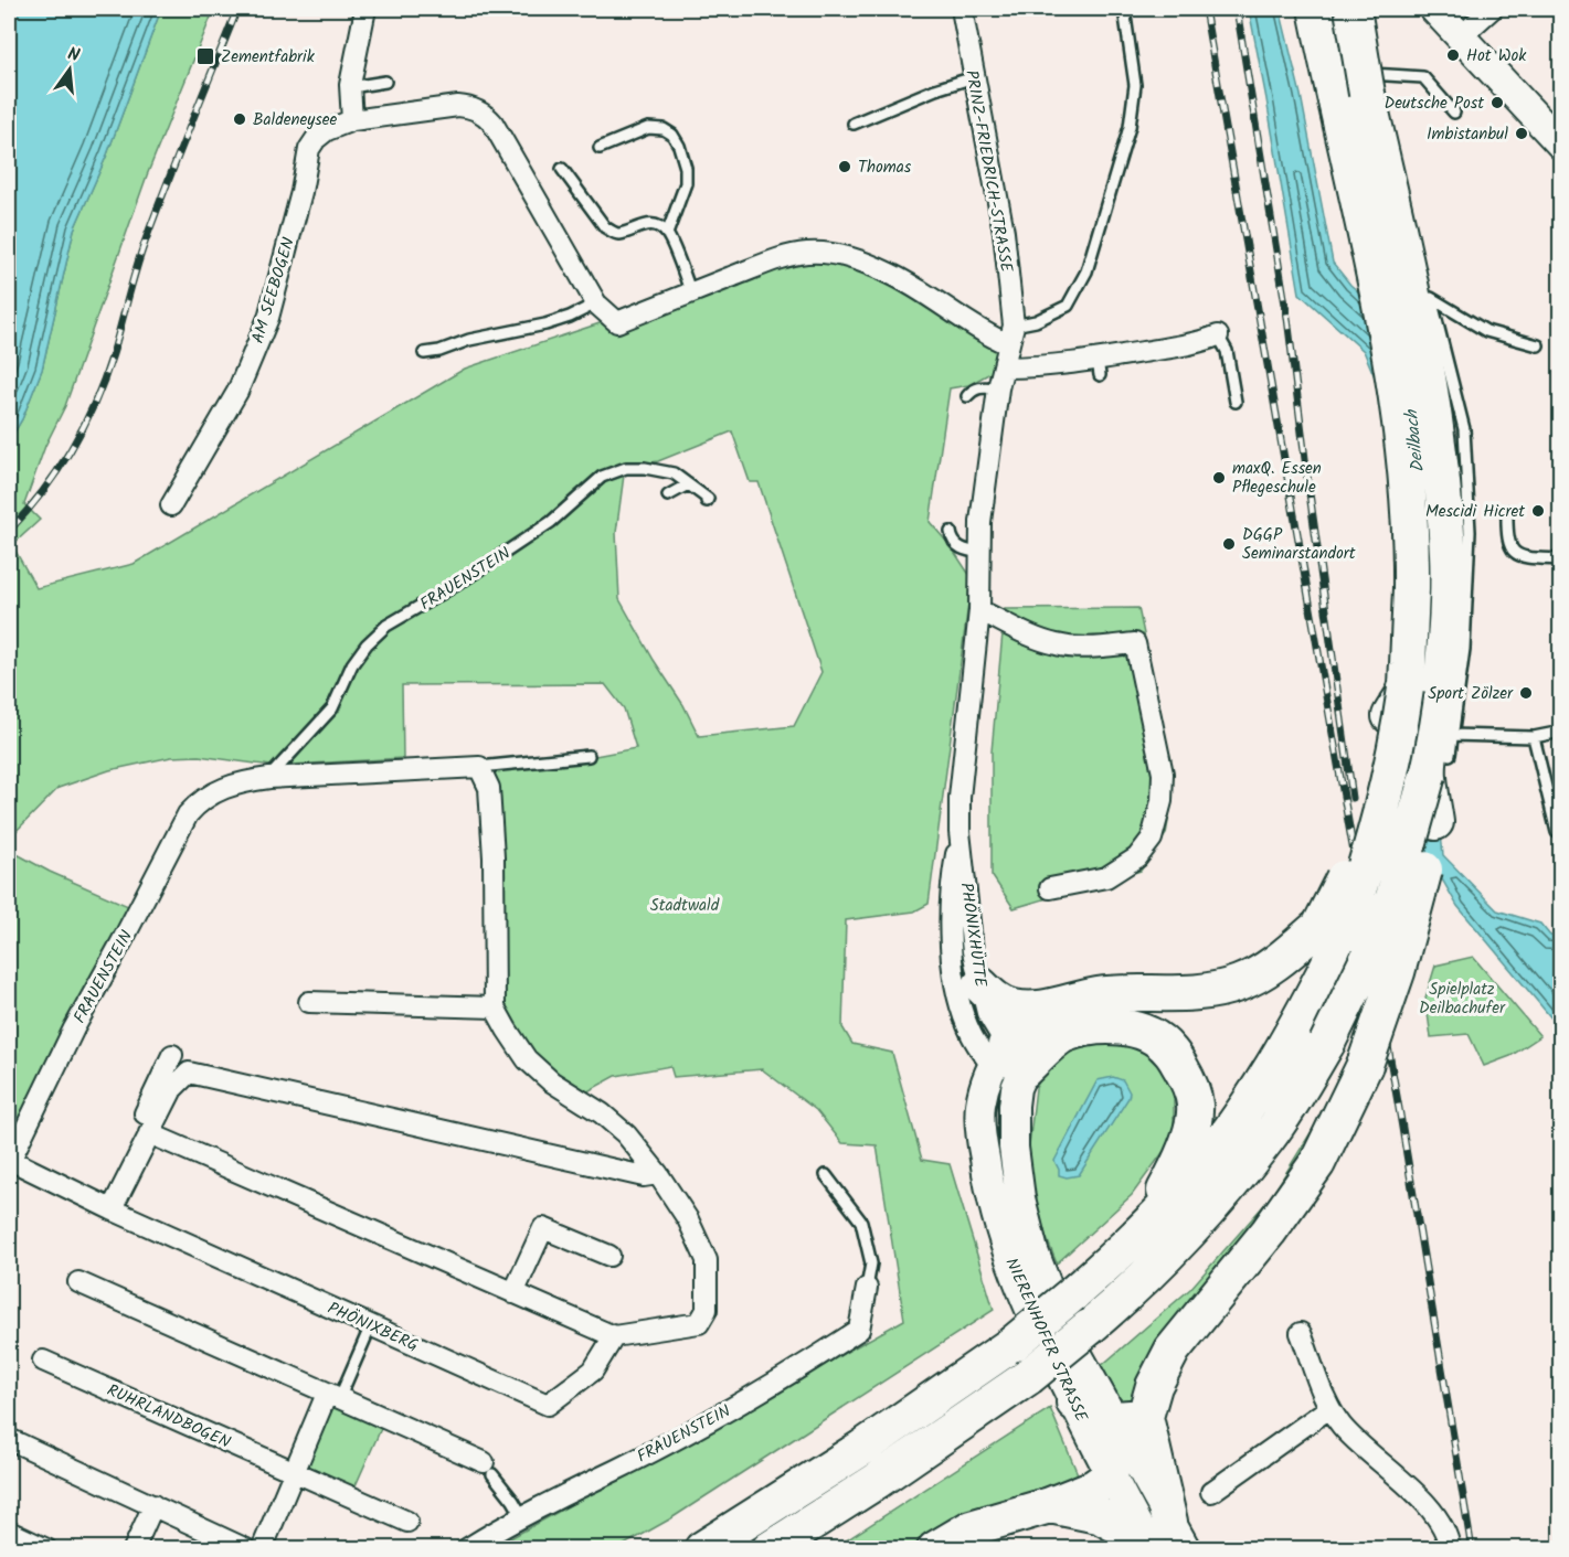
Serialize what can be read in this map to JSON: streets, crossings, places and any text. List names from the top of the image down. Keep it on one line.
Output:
{"streets":{"main road":["NIERENHOFER STRASSE"],"street":["PRINZ-FRIEDRICH-STRASSE","AM SEEBOGEN","FRAUENSTEIN","PHÖNIXHÜTTE","PHÖNIXBERG","RUHRLANDBOGEN"]},"crossings":[["PRINZ-FRIEDRICH-STRASSE","PHÖNIXHÜTTE"],["FRAUENSTEIN","PHÖNIXBERG"],["PHÖNIXHÜTTE","NIERENHOFER STRASSE"]],"water":["Deilbach"],"parks":["Stadtwald","Spielplatz Deilbachufer"],"places":{"other":["Hot Wok","Deutsche Post","Baldeneysee","Imbistanbul","Thomas","maxQ. Essen Pflegeschule","Mescidi Hicret","DGGP Seminarstandort","Sport Zölzer"],"transit":["Zementfabrik"]},"north":"top"}
